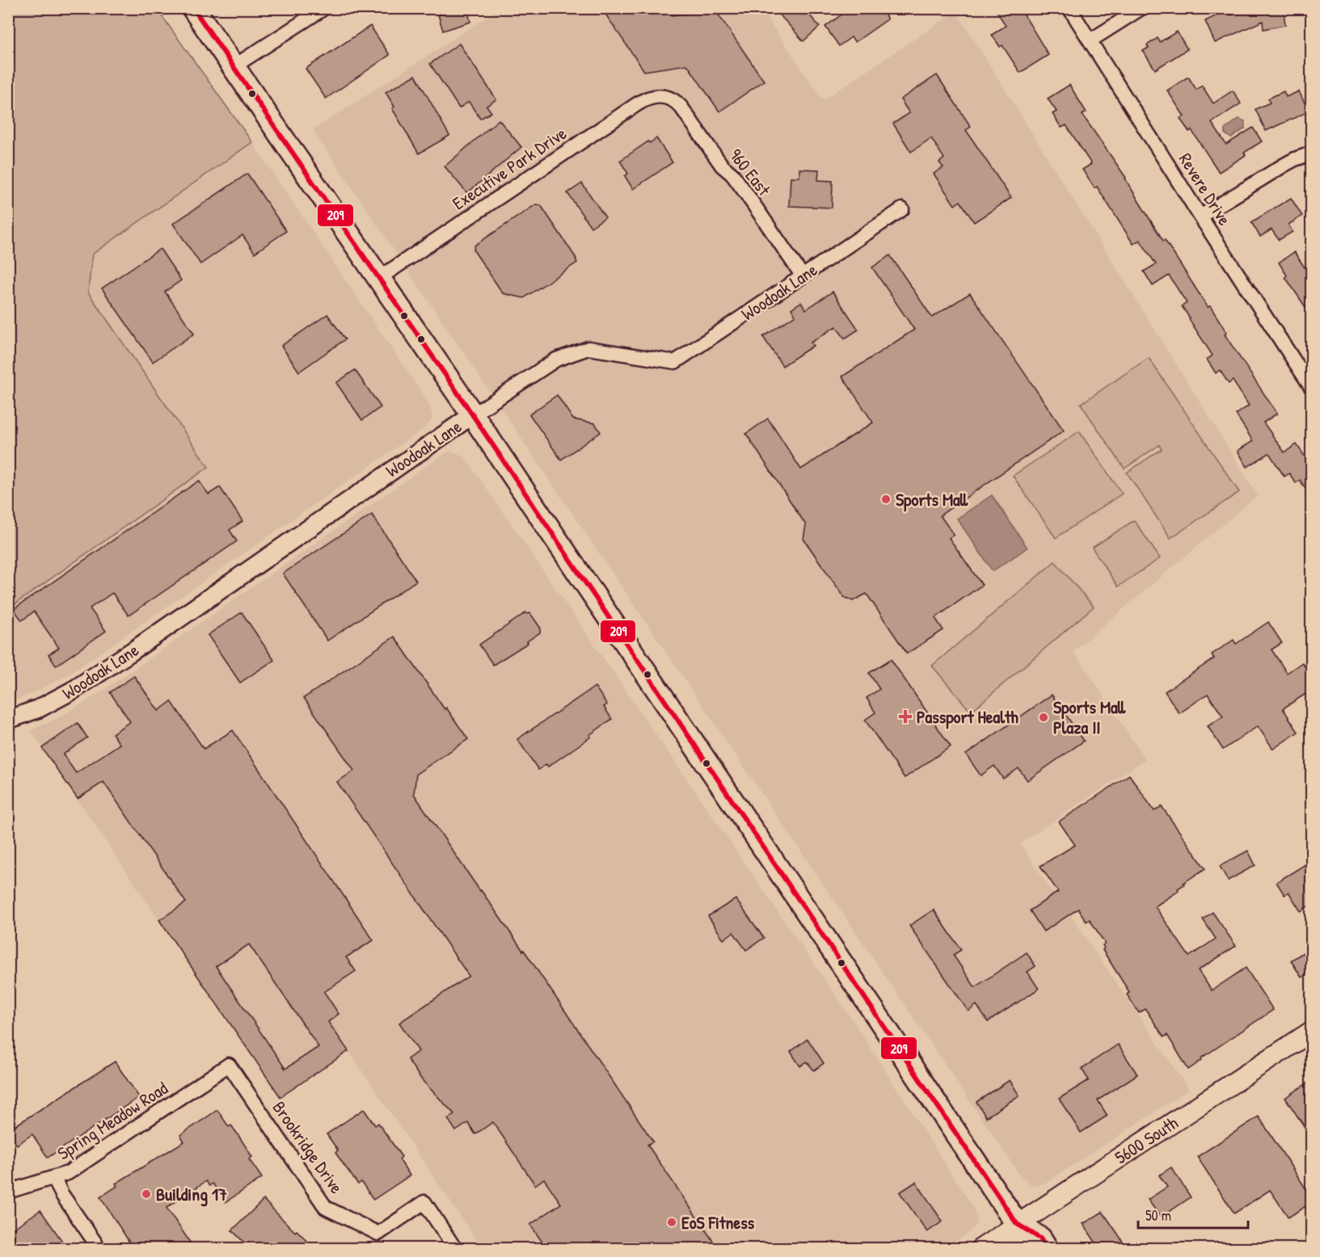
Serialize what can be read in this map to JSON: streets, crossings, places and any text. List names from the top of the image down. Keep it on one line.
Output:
{"streets":{"main road":["5600 South"],"street":["Executive Park Drive","960 East","Revere Drive","Woodoak Lane","Spring Meadow Road","Brookridge Drive"]},"crossings":[["Executive Park Drive","960 East"],["960 East","Woodoak Lane"],["Spring Meadow Road","Brookridge Drive"]],"places":{"other":["Sports Mall","Sports Mall Plaza II","Building 17","EoS Fitness"],"health":["Passport Health"]},"lines":["transit line 209"],"scale_bar":"50 m"}
